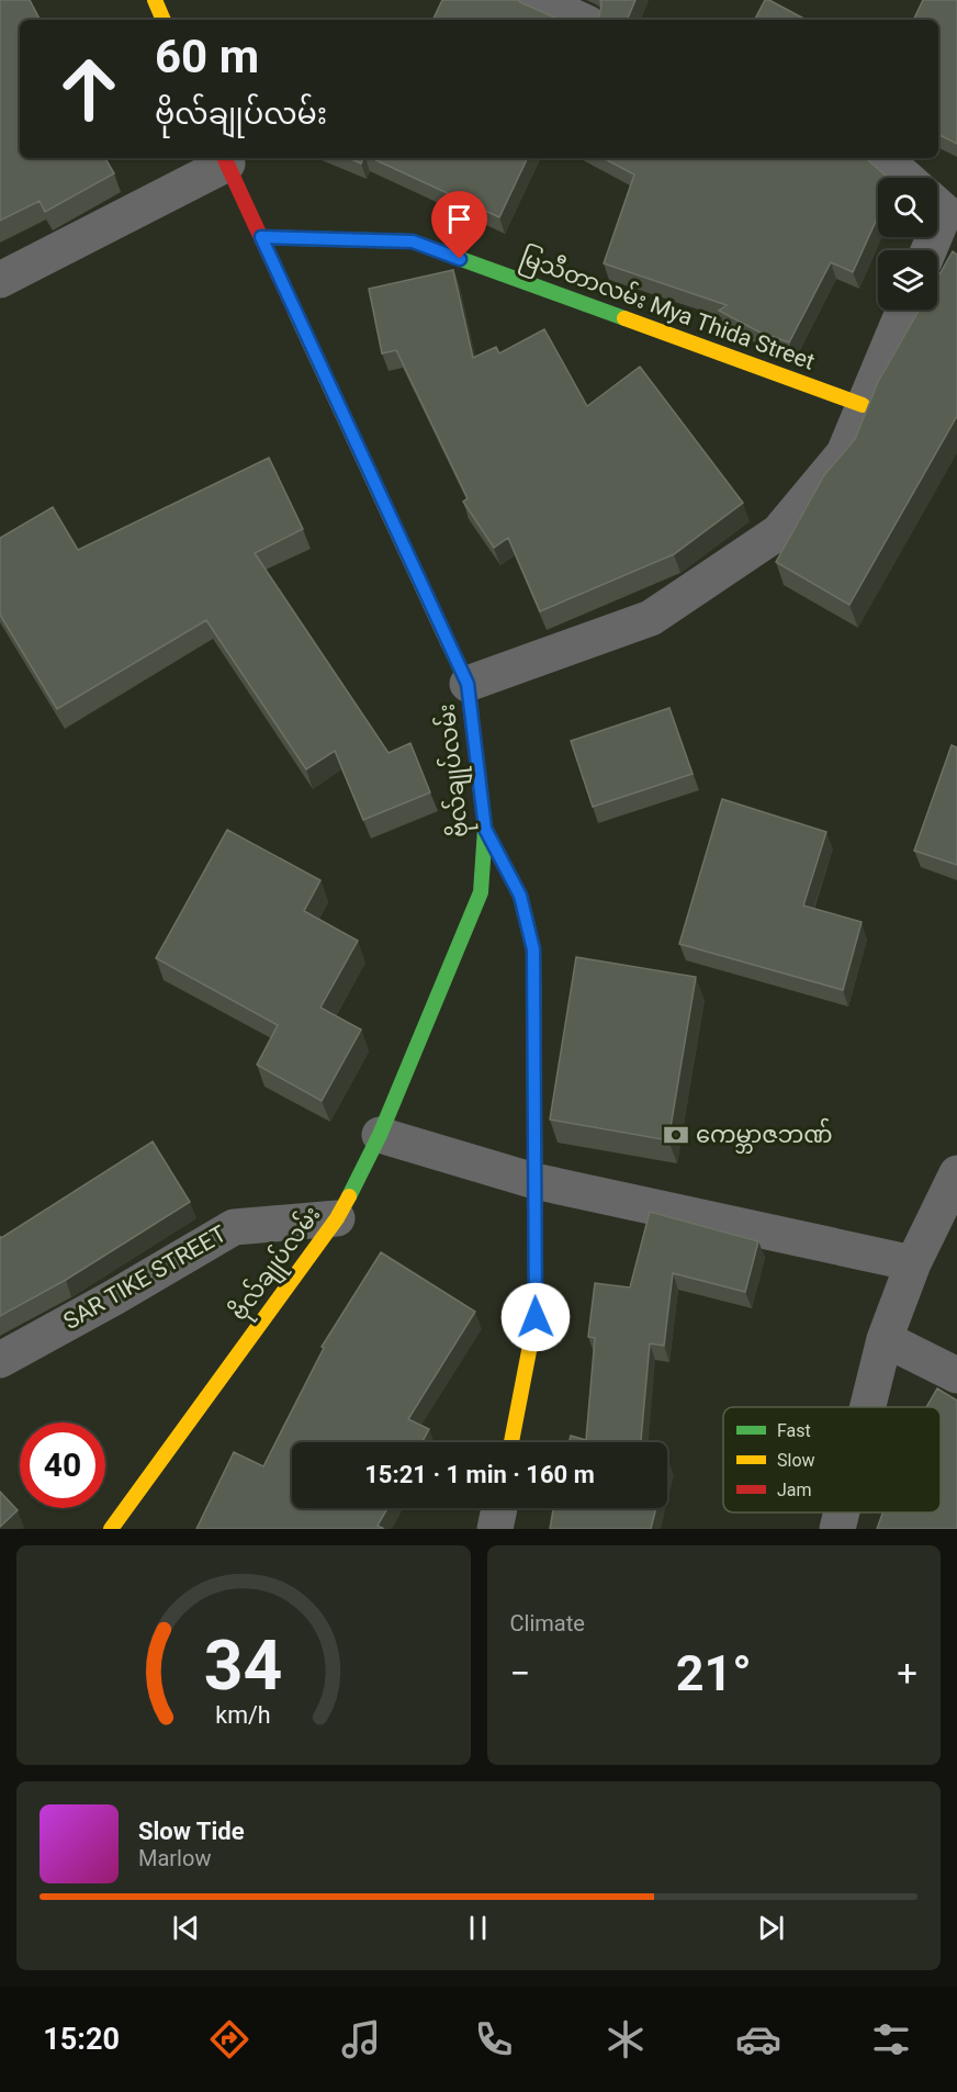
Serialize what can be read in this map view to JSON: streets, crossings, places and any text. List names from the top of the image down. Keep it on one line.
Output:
{"streets":{"main road":["မြသီတာလမ်း Mya Thida Street","ဗိုလ်ချုပ်လမ်း"],"street":["SAR TIKE STREET"]},"crossings":[["မြသီတာလမ်း Mya Thida Street","ဗိုလ်ချုပ်လမ်း"],["ဗိုလ်ချုပ်လမ်း","SAR TIKE STREET"]],"places":{"bank":["ကေမ္ဘာဇဘဏ်"]},"legend":["Fast","Slow","Jam"],"page":{"turn":["60 m","ဗိုလ်ချုပ်လမ်း"],"limit":"40","trip":"15:21 · 1 min · 160 m","tile":"Climate","heat":["−","21°","+"],"song":["Slow Tide","Marlow"],"tabs":"15:20","gauge":["34","km/h"]}}
